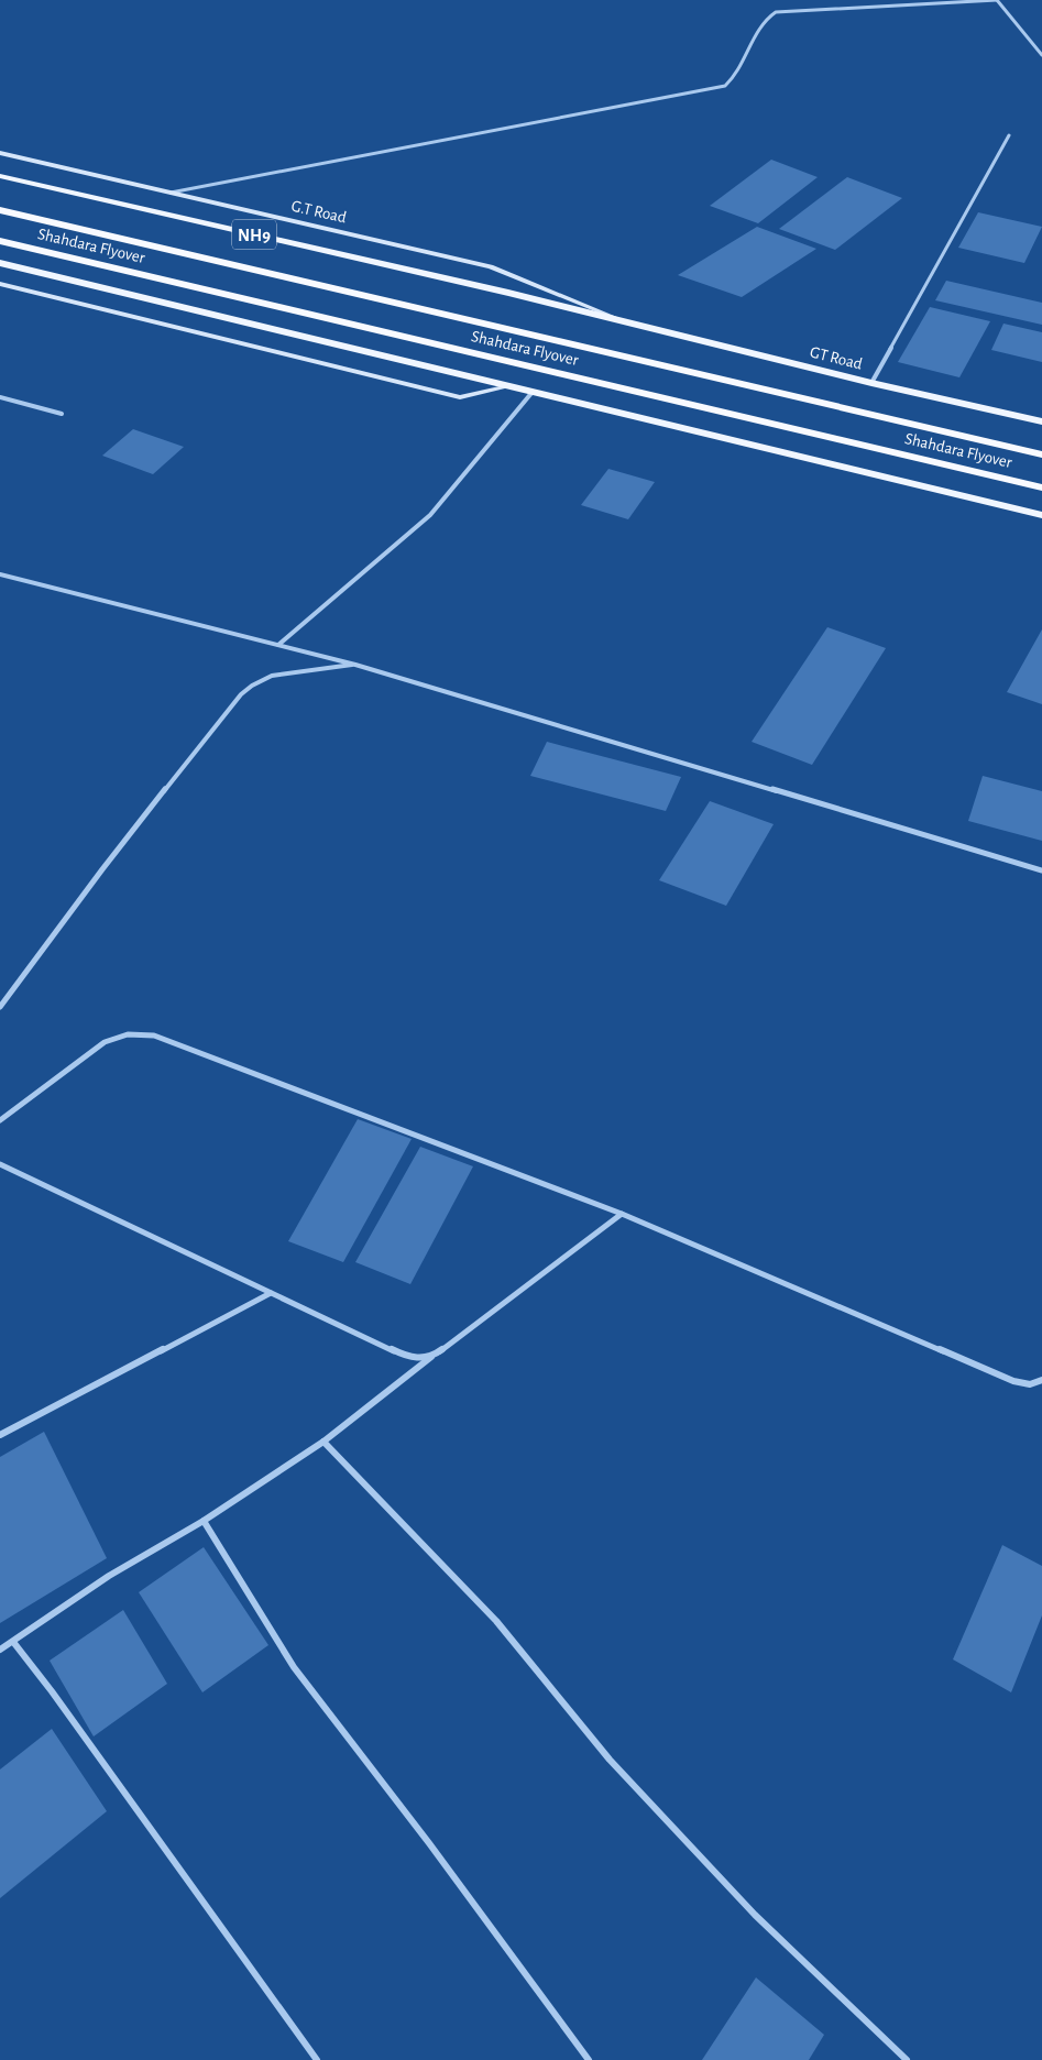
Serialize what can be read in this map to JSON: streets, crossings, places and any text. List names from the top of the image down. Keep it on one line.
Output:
{"streets":{"highway":["Shahdara Flyover"],"main road":["G.T Road","NH9","GT Road"]},"crossings":[["G.T Road","NH9"],["G.T Road","GT Road"],["NH9","GT Road"]]}
